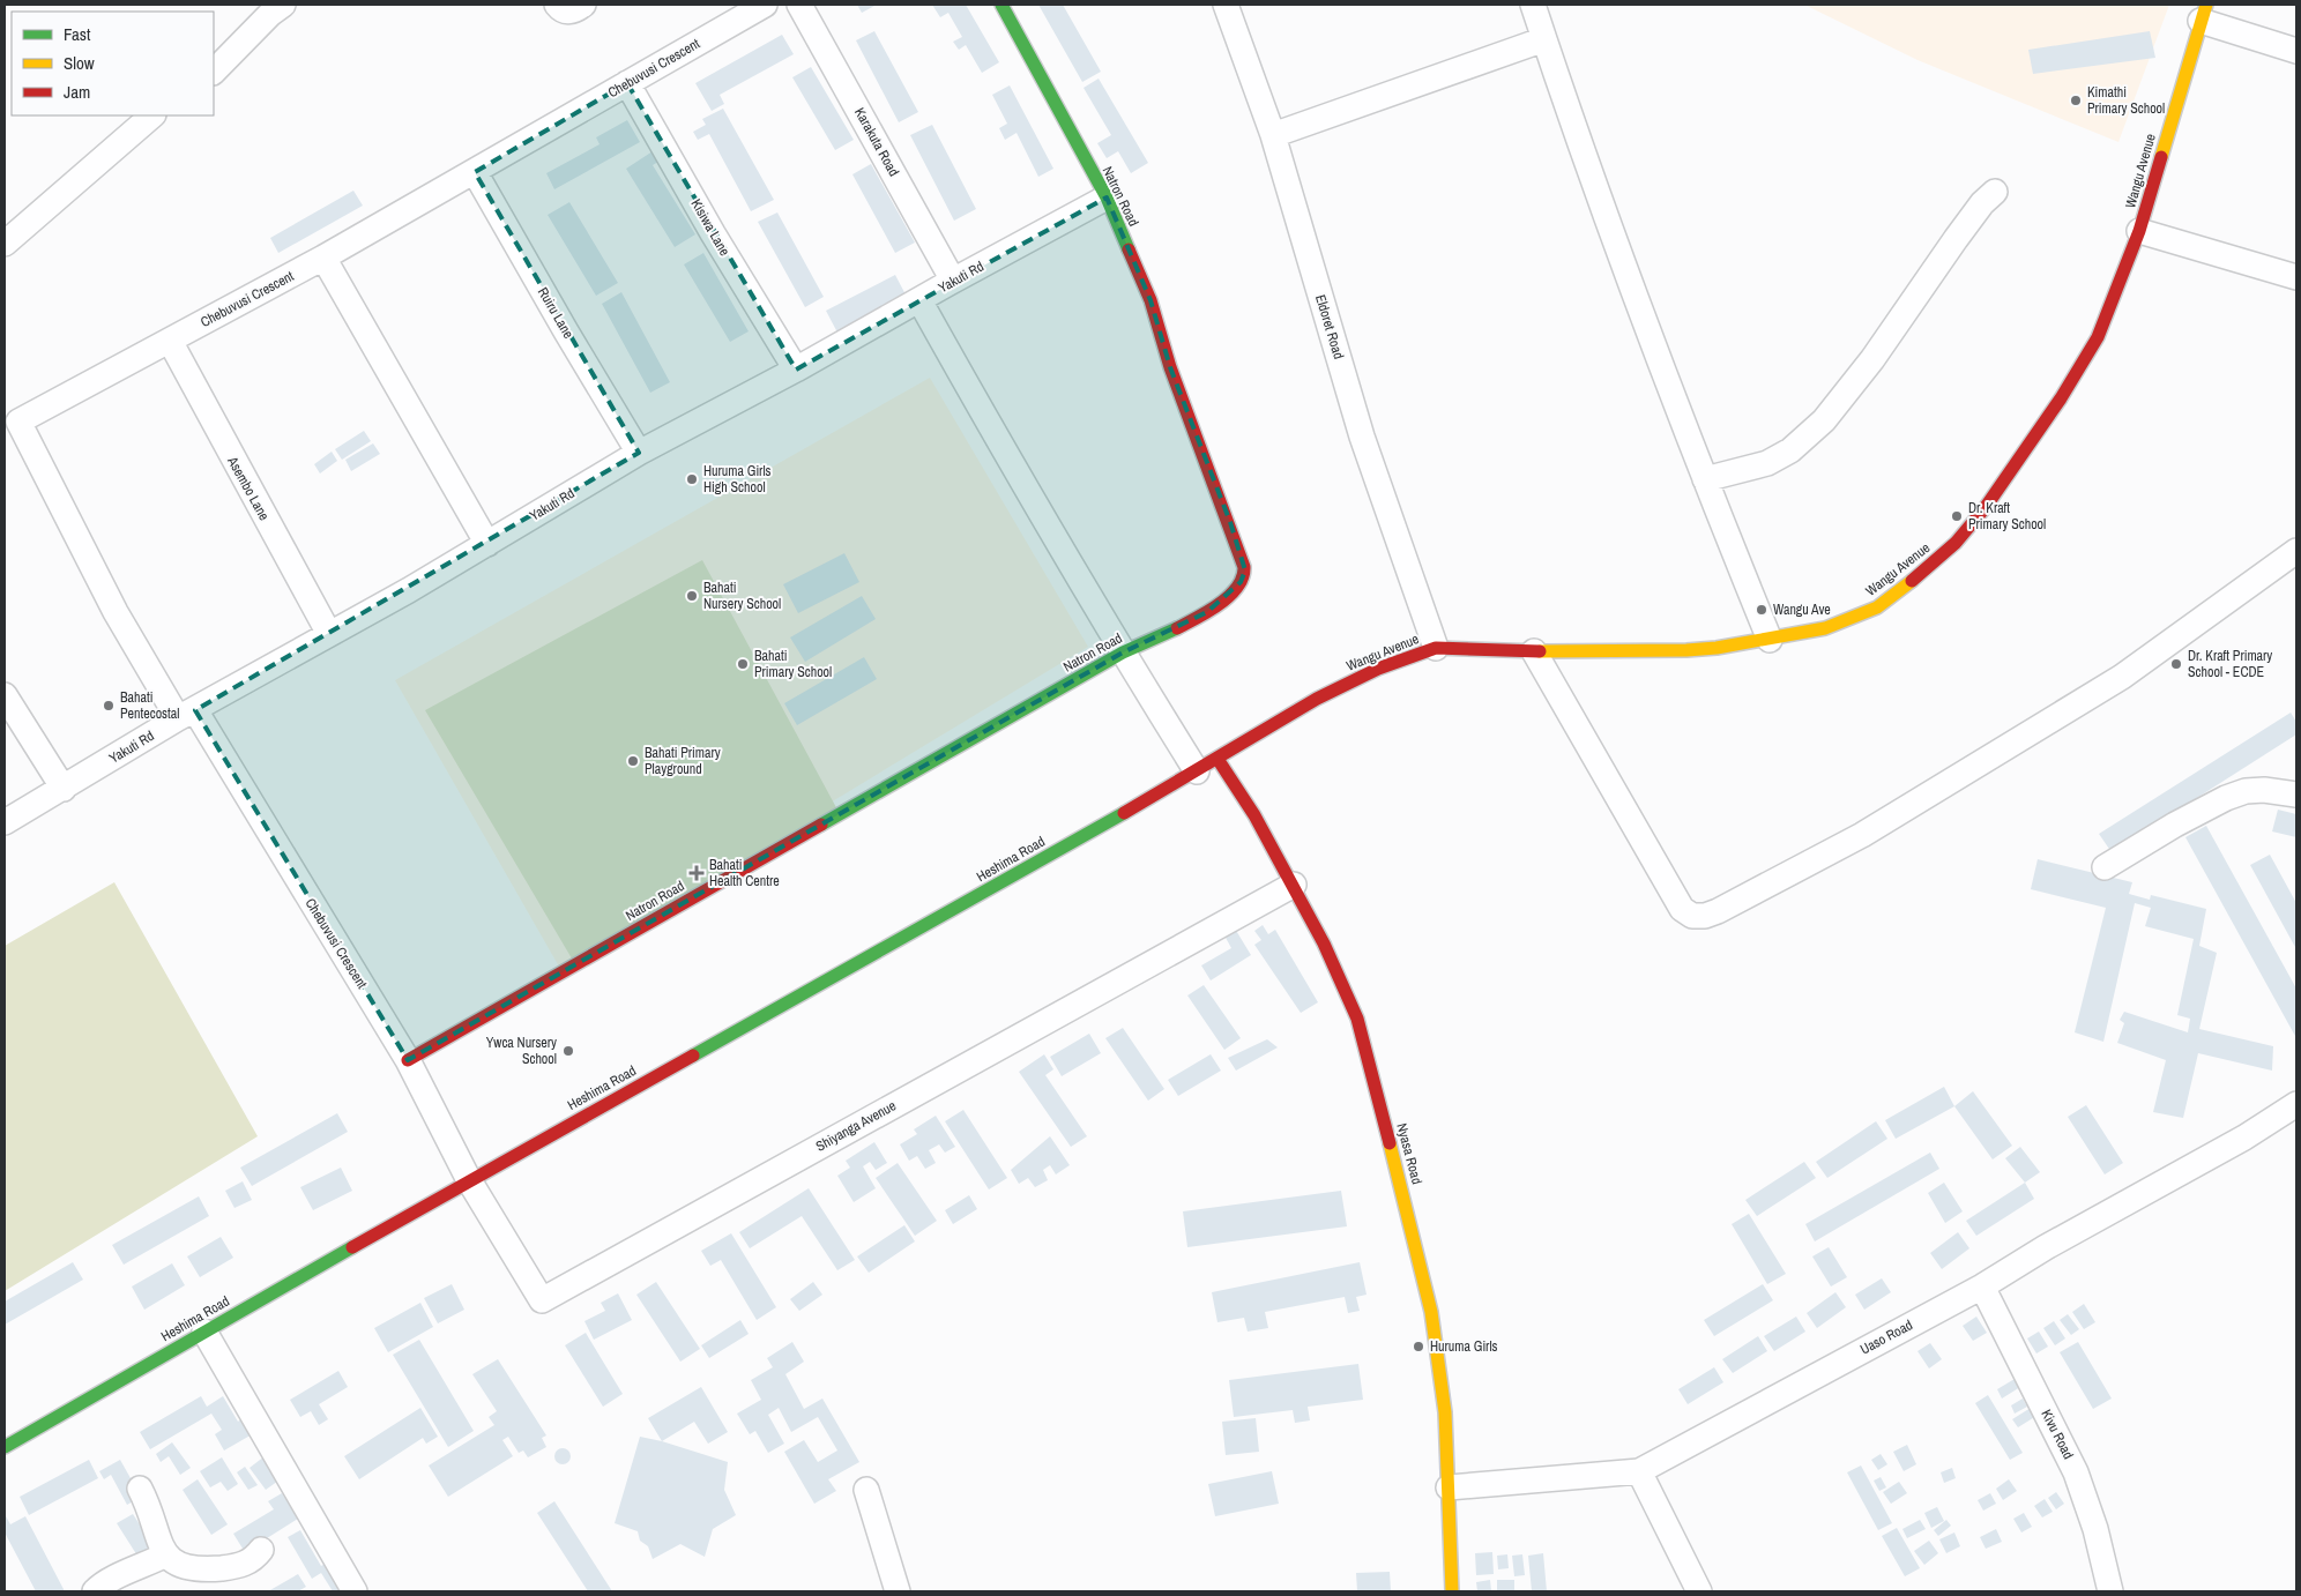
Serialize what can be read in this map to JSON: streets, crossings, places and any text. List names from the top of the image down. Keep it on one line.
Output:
{"streets":{"street":["Chebuvusi Crescent","Karakuta Road","Wangu Avenue","Natron Road","Kisiwa Lane","Yakuti Rd","Ruiru Lane","Eldoret Road","Asembo Lane","Heshima Road","Shiyanga Avenue","Nyasa Road","Uaso Road","Kivu Road"]},"crossings":[["Chebuvusi Crescent","Natron Road"],["Chebuvusi Crescent","Kisiwa Lane"],["Chebuvusi Crescent","Yakuti Rd"],["Chebuvusi Crescent","Ruiru Lane"],["Chebuvusi Crescent","Asembo Lane"],["Chebuvusi Crescent","Heshima Road"],["Chebuvusi Crescent","Shiyanga Avenue"],["Karakuta Road","Yakuti Rd"],["Wangu Avenue","Eldoret Road"],["Wangu Avenue","Heshima Road"],["Wangu Avenue","Nyasa Road"],["Natron Road","Yakuti Rd"],["Kisiwa Lane","Yakuti Rd"],["Yakuti Rd","Ruiru Lane"],["Yakuti Rd","Asembo Lane"],["Heshima Road","Shiyanga Avenue"],["Heshima Road","Nyasa Road"],["Shiyanga Avenue","Nyasa Road"],["Nyasa Road","Uaso Road"],["Uaso Road","Kivu Road"]],"places":{"other":["Kimathi Primary School","Huruma Girls High School","Dr. Kraft Primary School","Bahati Nursery School","Wangu Ave","Bahati Primary School","Dr. Kraft Primary School - ECDE","Bahati Pentecostal","Bahati Primary Playground","Ywca Nursery School","Huruma Girls"],"health":["Bahati Health Centre"]},"legend":["Fast","Slow","Jam"]}
